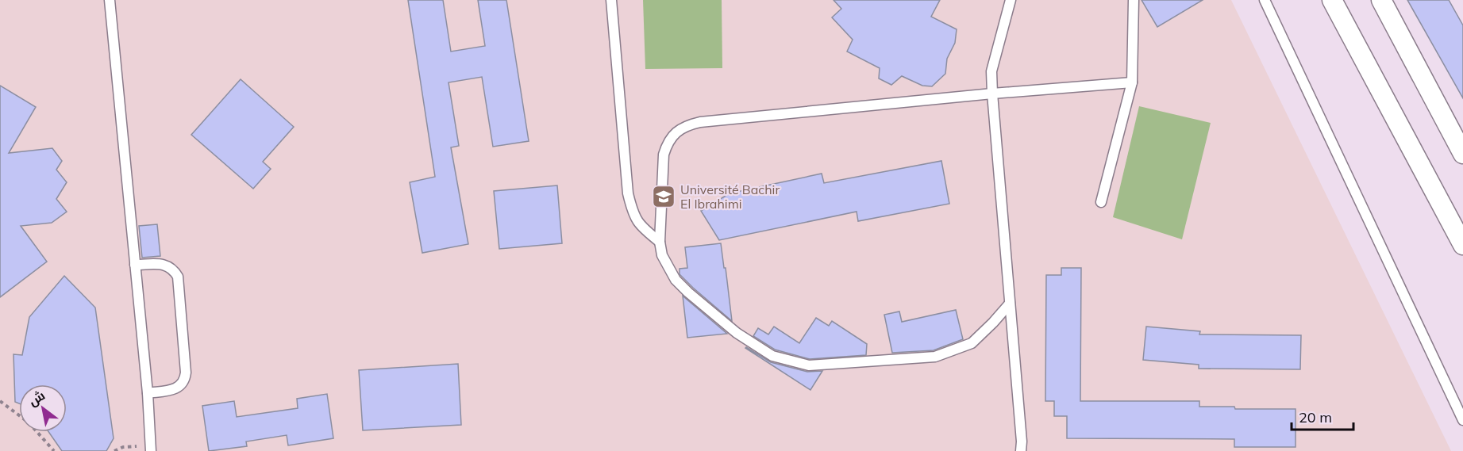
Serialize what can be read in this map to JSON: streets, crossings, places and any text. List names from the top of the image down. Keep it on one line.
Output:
{"places":{"school or university":["Université Bachir El Ibrahimi"]},"scale_bar":"20 m","north":"top left"}
